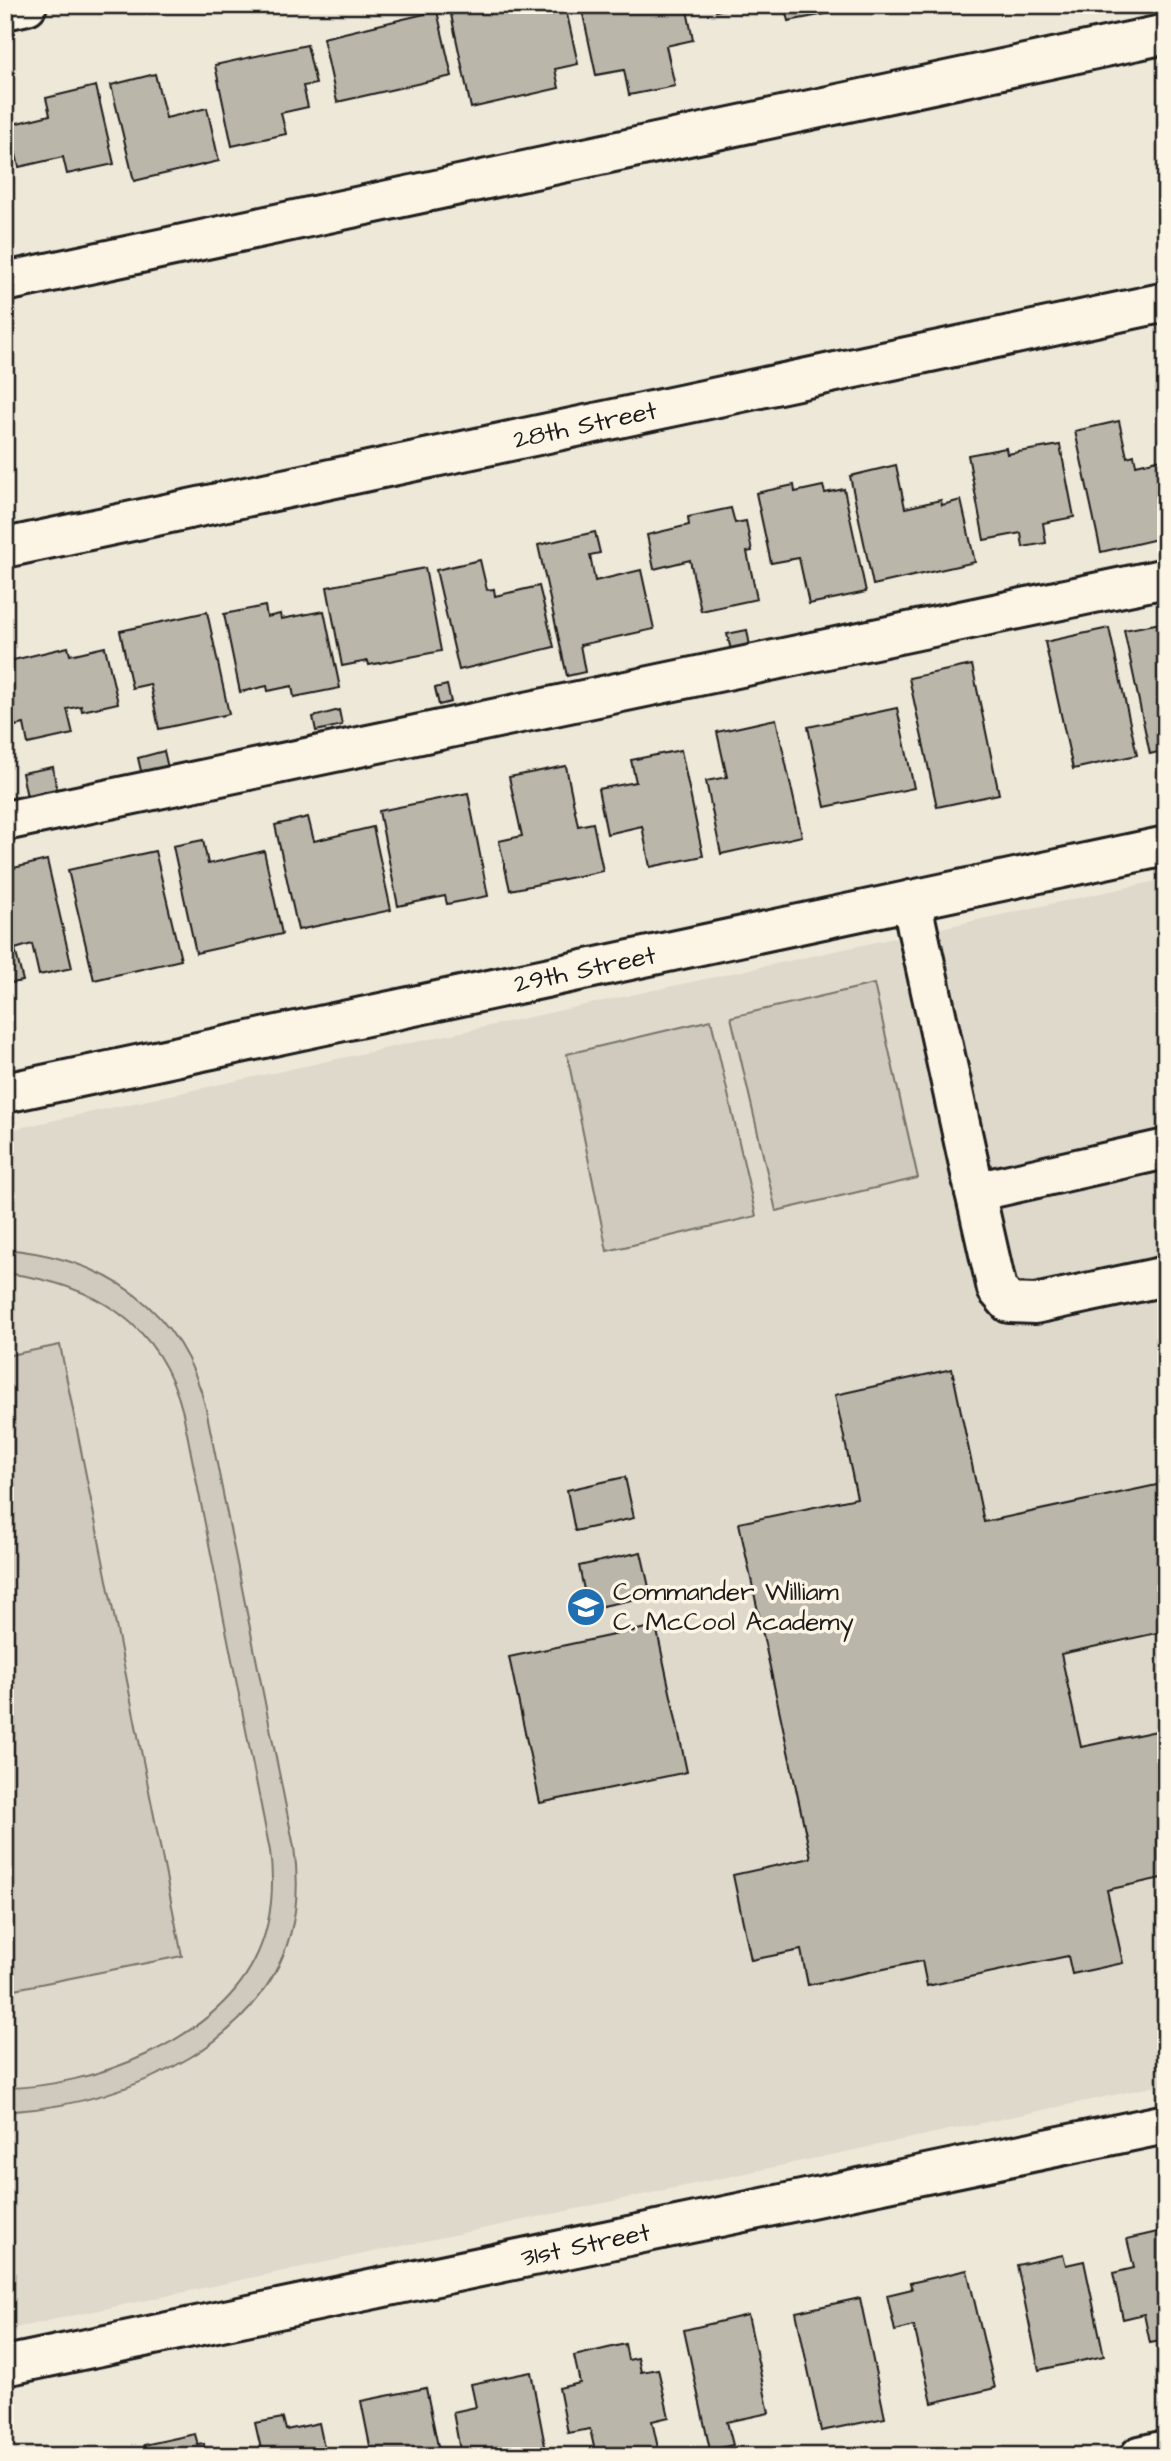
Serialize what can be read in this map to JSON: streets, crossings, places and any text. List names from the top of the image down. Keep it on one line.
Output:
{"streets":{"street":["28th Street","29th Street","31st Street"]},"places":{"school or university":["Commander William C. McCool Academy"]}}
